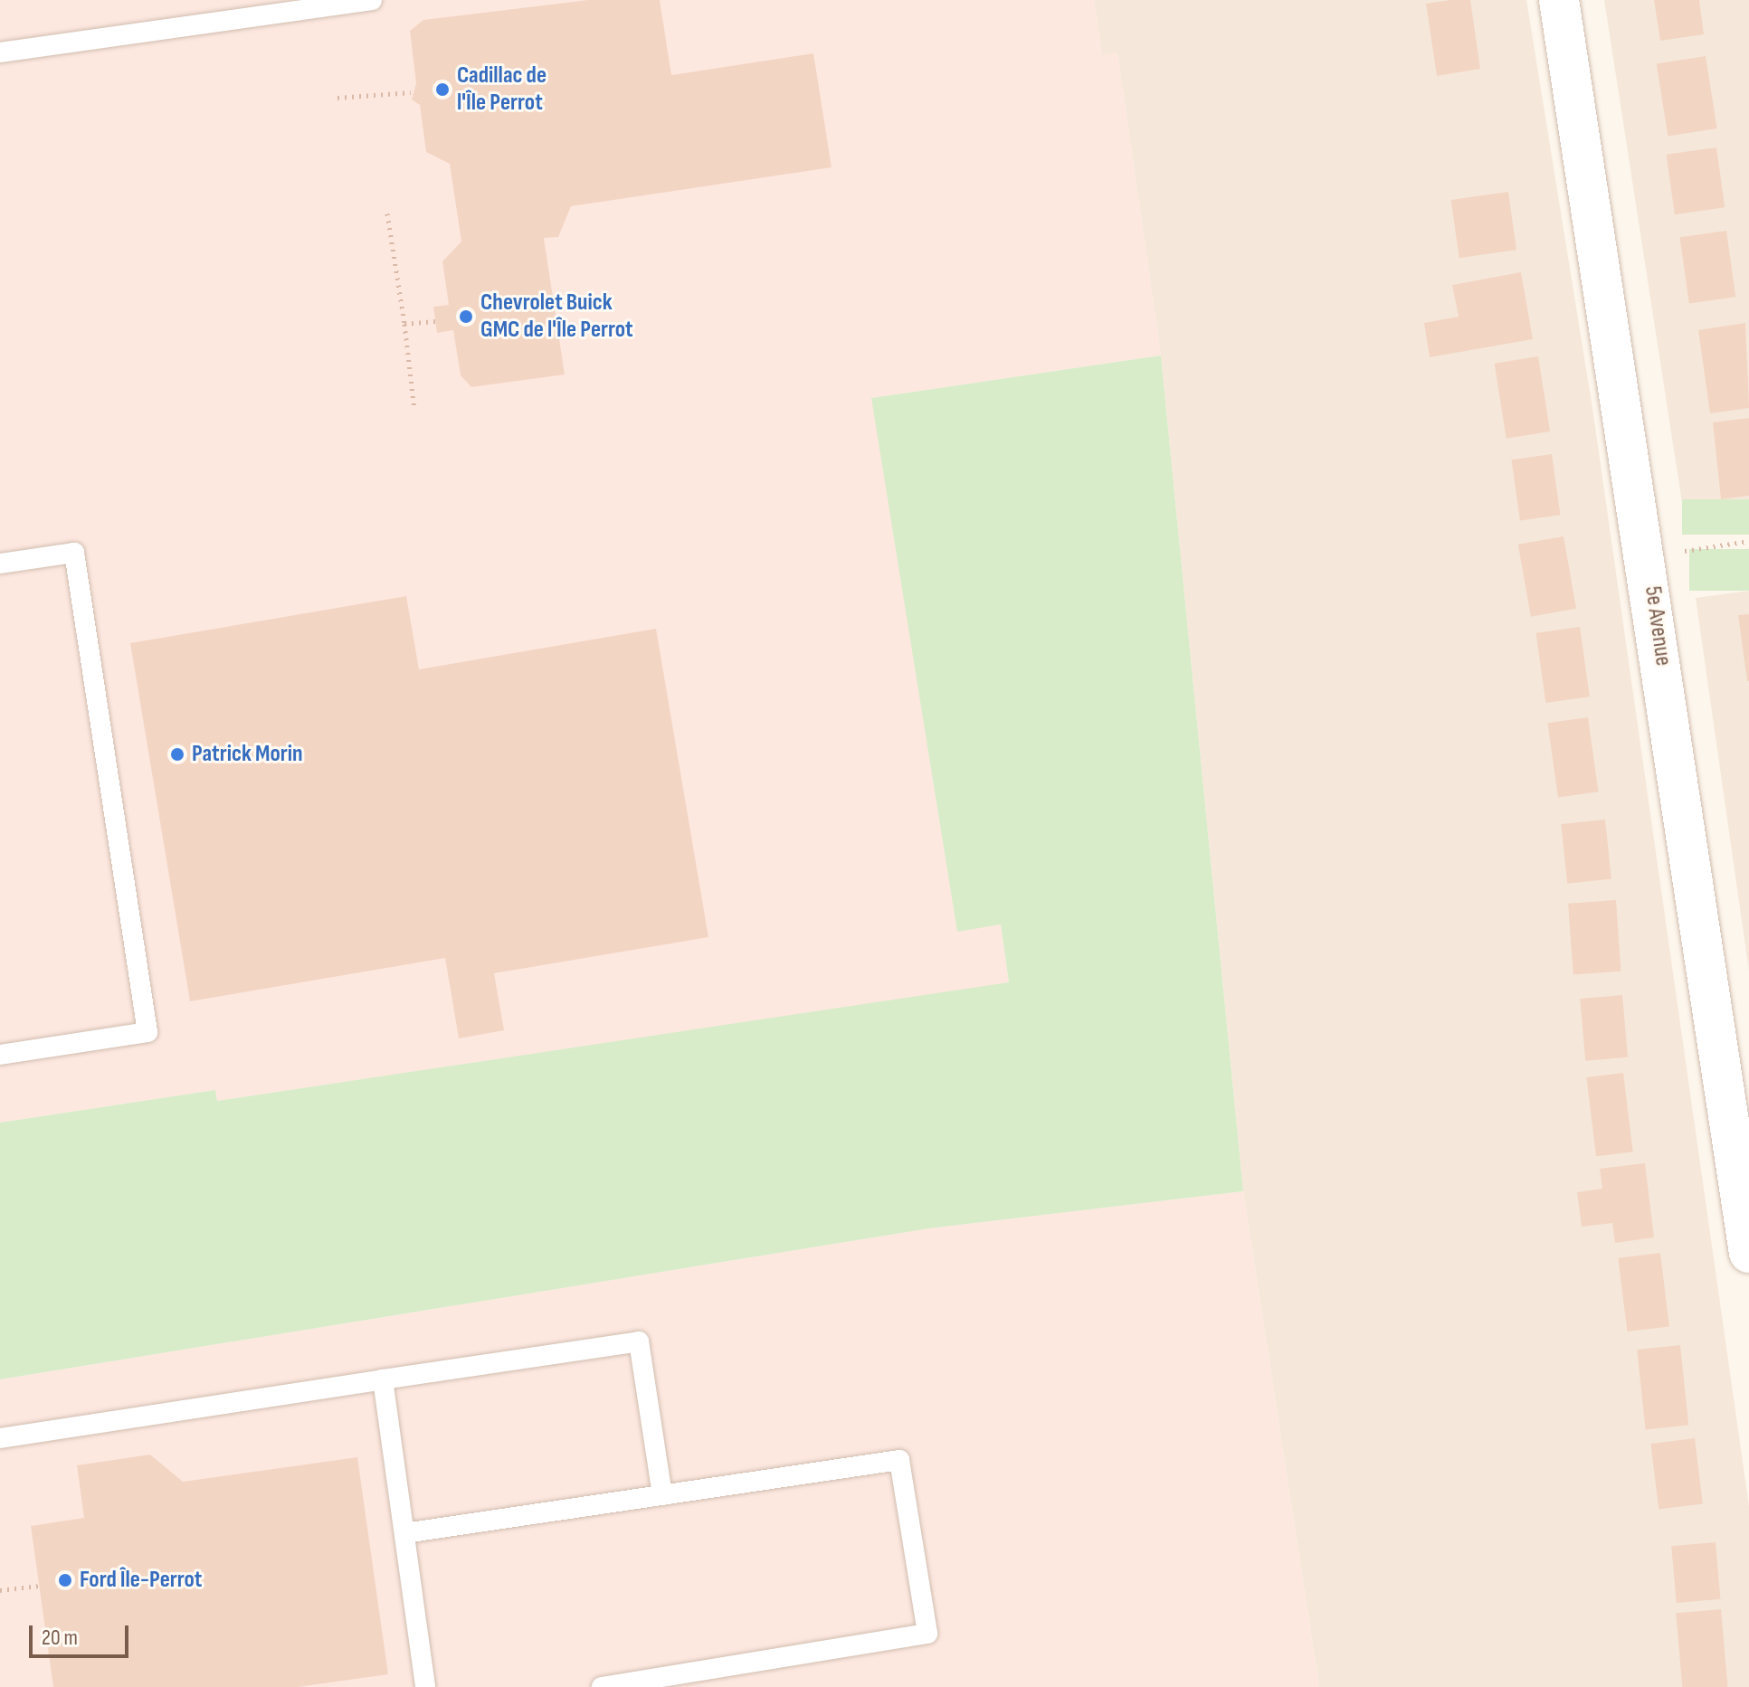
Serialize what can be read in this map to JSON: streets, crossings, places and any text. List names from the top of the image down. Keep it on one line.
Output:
{"streets":{"street":["5e Avenue"]},"places":["Cadillac de l'Île Perrot","Chevrolet Buick GMC de l'Île Perrot","Patrick Morin","Ford Île-Perrot"],"scale_bar":"20 m"}
